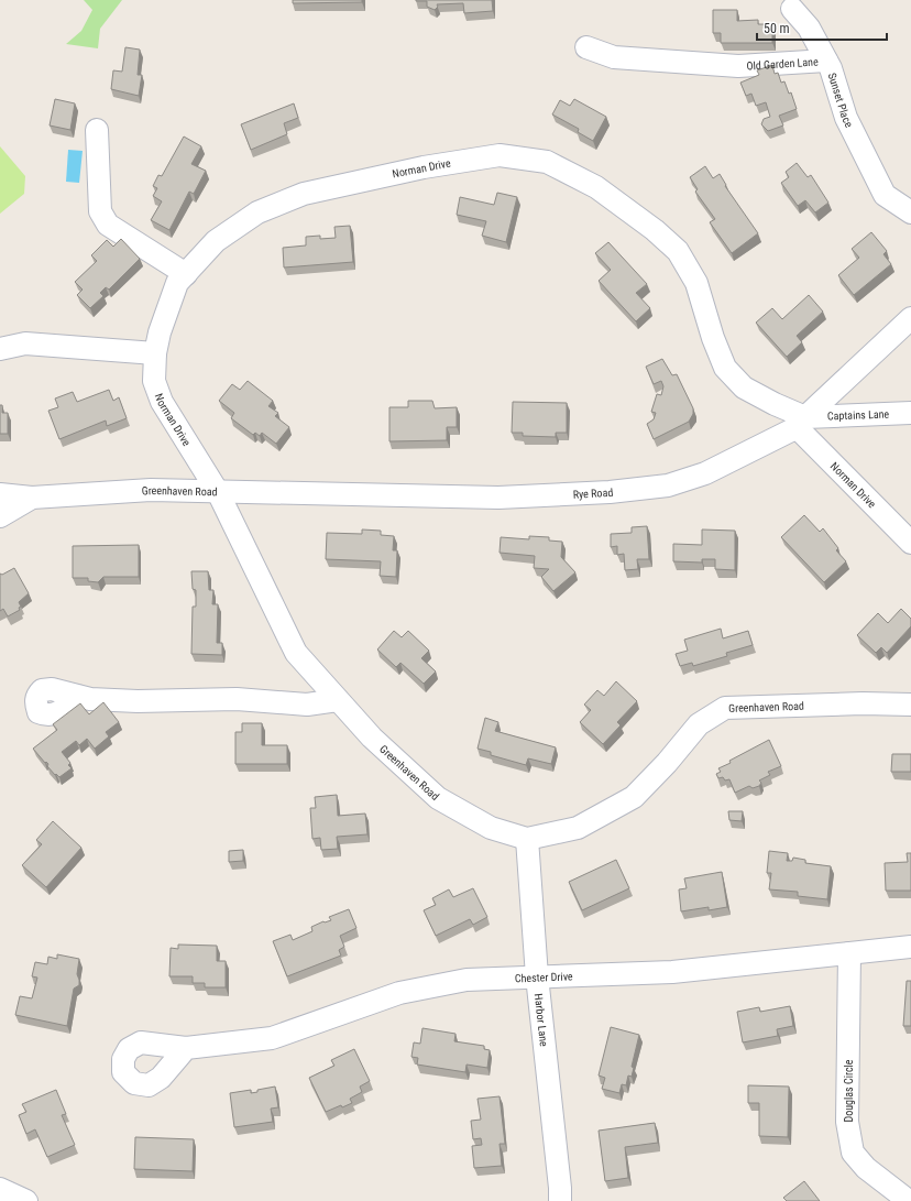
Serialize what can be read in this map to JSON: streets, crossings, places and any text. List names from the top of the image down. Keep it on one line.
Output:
{"streets":{"street":["Old Garden Lane","Sunset Place","Norman Drive","Captains Lane","Rye Road","Greenhaven Road","Chester Drive","Harbor Lane","Douglas Circle"]},"crossings":[["Old Garden Lane","Sunset Place"],["Norman Drive","Captains Lane"],["Norman Drive","Rye Road"],["Norman Drive","Greenhaven Road"],["Captains Lane","Rye Road"],["Rye Road","Greenhaven Road"],["Greenhaven Road","Harbor Lane"],["Chester Drive","Harbor Lane"],["Chester Drive","Douglas Circle"]],"scale_bar":"50 m"}
